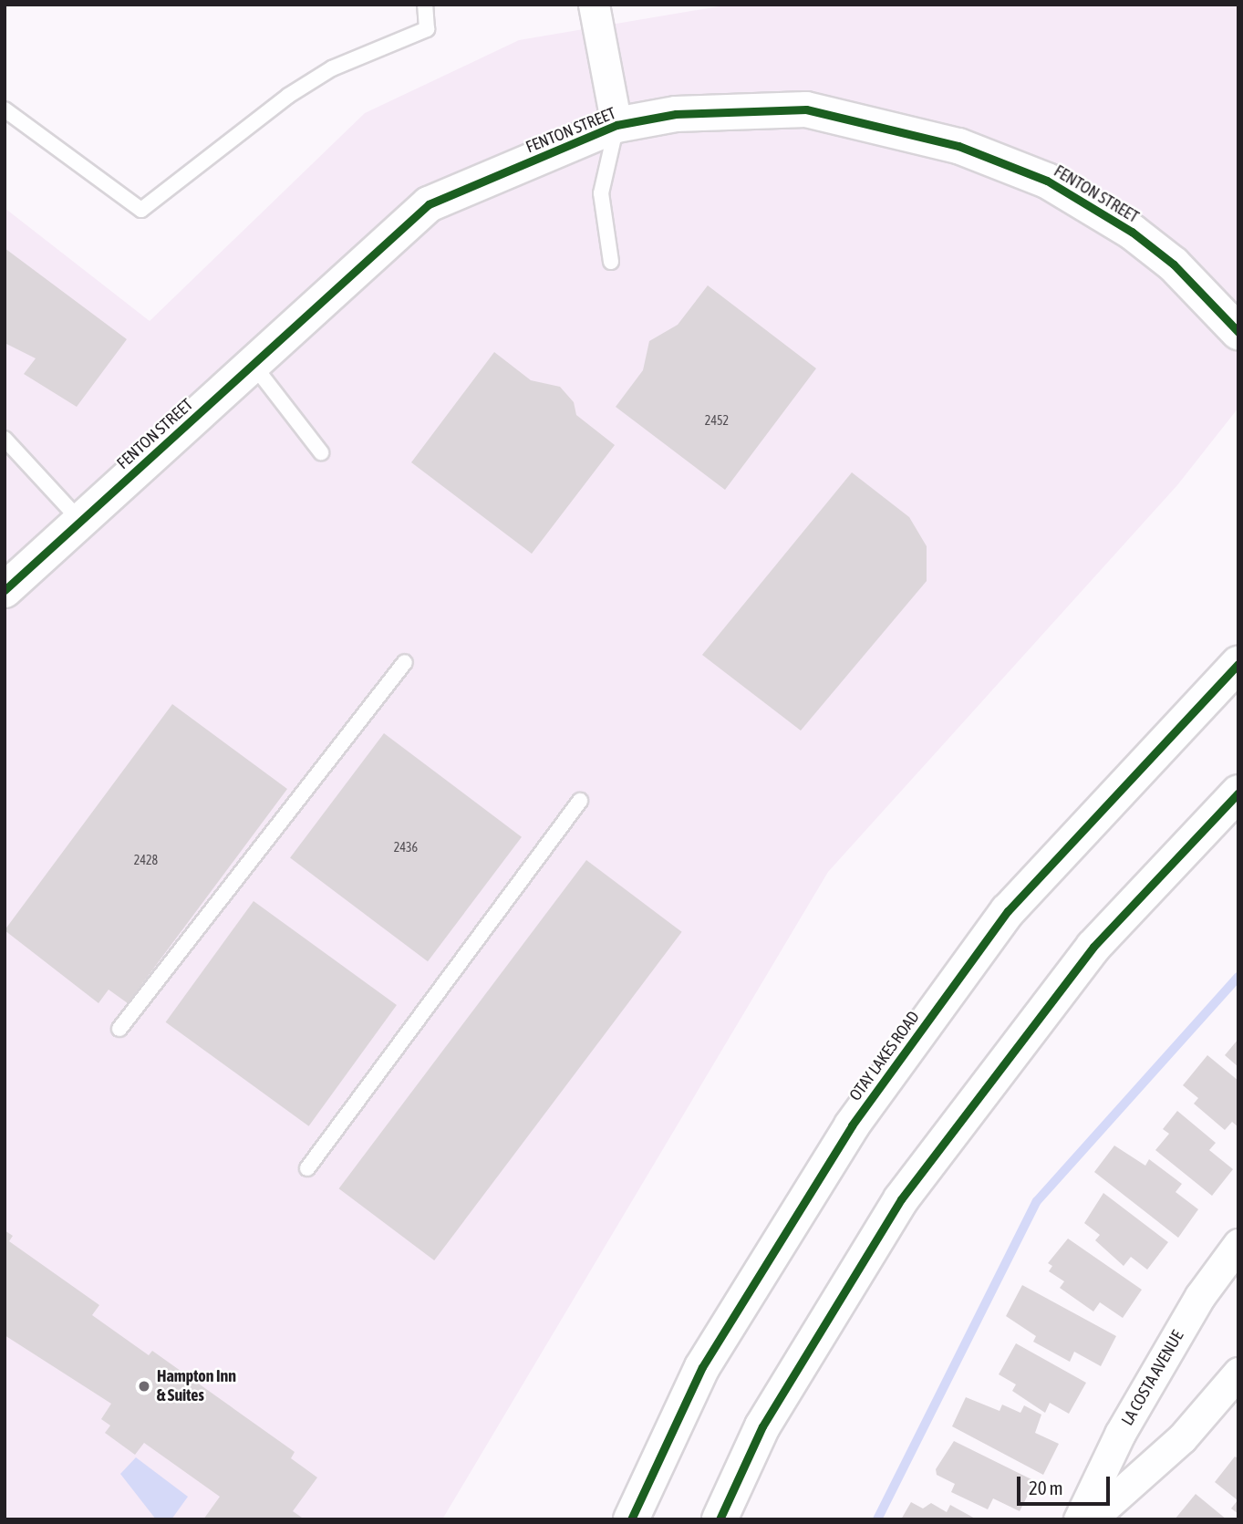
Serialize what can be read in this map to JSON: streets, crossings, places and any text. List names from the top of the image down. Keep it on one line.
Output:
{"streets":{"main road":["FENTON STREET","OTAY LAKES ROAD"],"street":["LA COSTA AVENUE"]},"places":["Hampton Inn & Suites"],"house_numbers":["2452","2436","2428"],"scale_bar":"20 m"}
